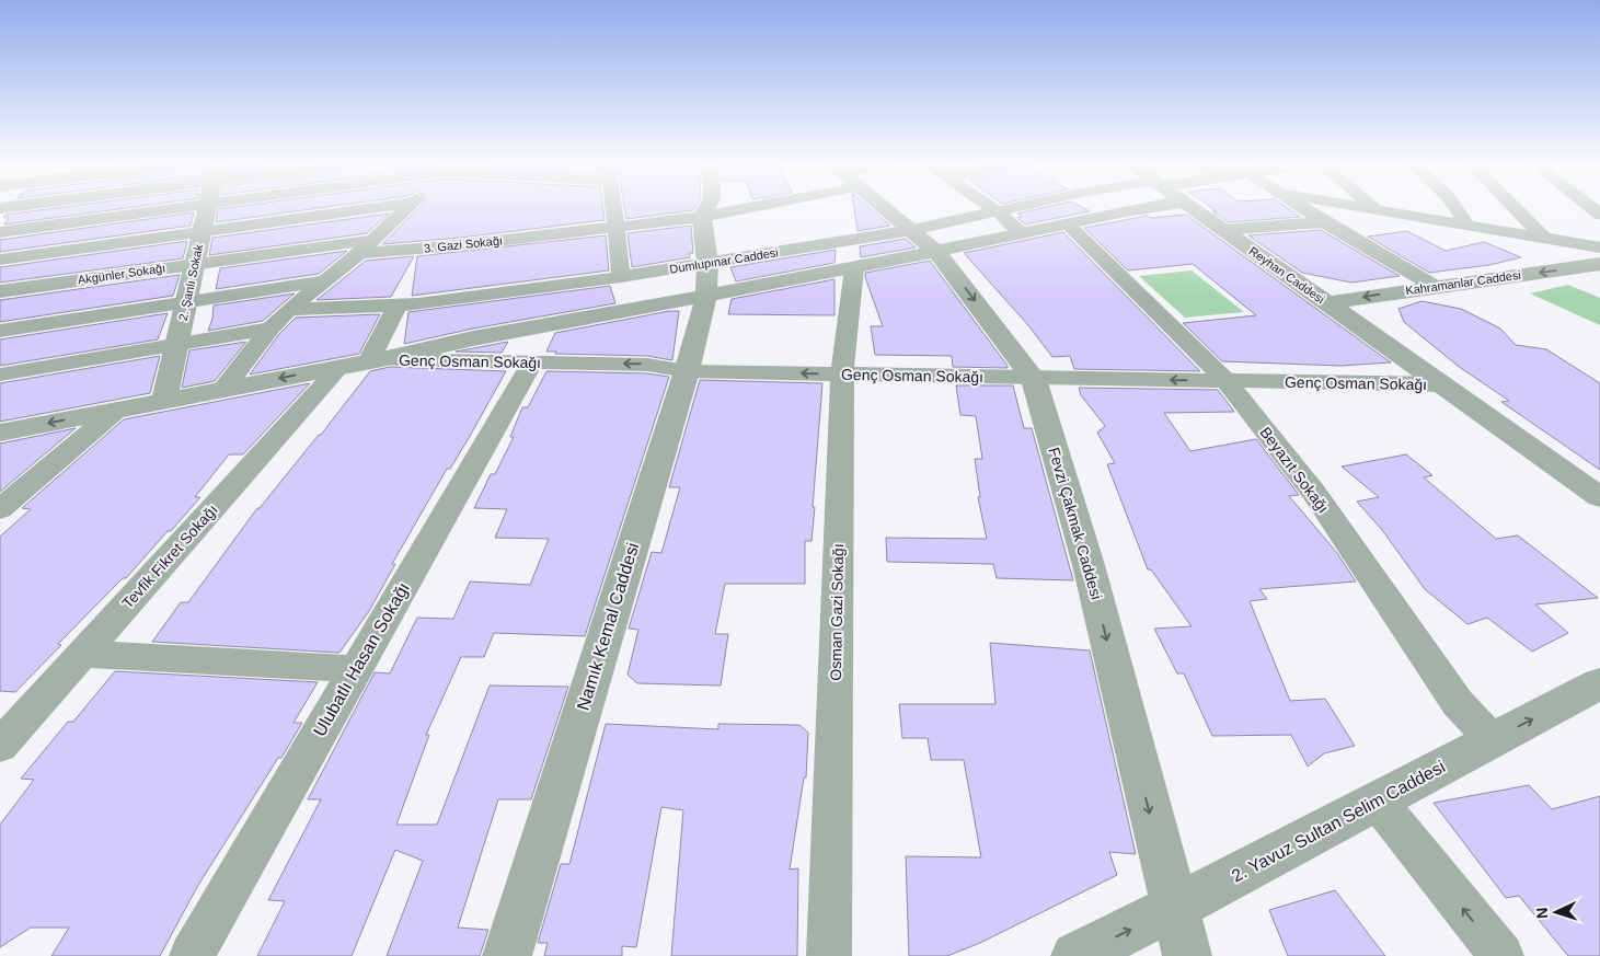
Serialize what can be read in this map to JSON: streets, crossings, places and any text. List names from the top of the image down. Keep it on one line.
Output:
{"streets":{"street":["3. Gazi Sokağı","Dumlupınar Caddesi","Akgünler Sokağı","Reyhan Caddesi","2. Şanlı Sokak","Kahramanlar Caddesi","Genç Osman Sokağı","Beyazıt Sokağı","Fevzi Çakmak Caddesi","Tevfik Fikret Sokağı","Osman Gazi Sokağı","Namık Kemal Caddesi","Ulubatlı Hasan Sokağı","2. Yavuz Sultan Selim Caddesi"]},"crossings":[["Dumlupınar Caddesi","Fevzi Çakmak Caddesi"],["Dumlupınar Caddesi","Tevfik Fikret Sokağı"],["Dumlupınar Caddesi","Namık Kemal Caddesi"],["Akgünler Sokağı","2. Şanlı Sokak"],["Reyhan Caddesi","Kahramanlar Caddesi"],["Reyhan Caddesi","Genç Osman Sokağı"],["Genç Osman Sokağı","Beyazıt Sokağı"],["Genç Osman Sokağı","Fevzi Çakmak Caddesi"],["Genç Osman Sokağı","Tevfik Fikret Sokağı"],["Genç Osman Sokağı","Osman Gazi Sokağı"],["Genç Osman Sokağı","Namık Kemal Caddesi"],["Genç Osman Sokağı","Ulubatlı Hasan Sokağı"],["Beyazıt Sokağı","2. Yavuz Sultan Selim Caddesi"],["Fevzi Çakmak Caddesi","2. Yavuz Sultan Selim Caddesi"]],"one_way":["Fevzi Çakmak Caddesi","2. Yavuz Sultan Selim Caddesi"],"north":"left"}
